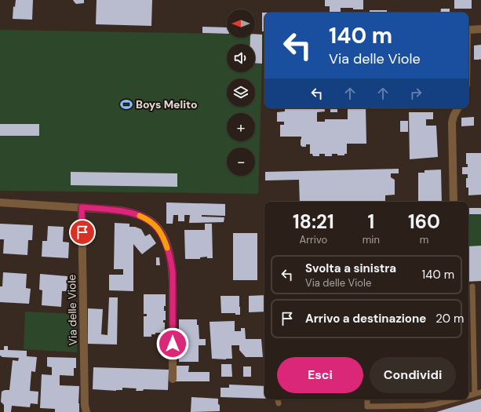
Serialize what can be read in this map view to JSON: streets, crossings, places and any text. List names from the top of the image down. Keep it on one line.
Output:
{"streets":{"street":["Via delle Viole"]},"places":{"sports":["Boys Melito"]},"north":"left","page":{"map_buttons":["+","−"],"turn":["140 m","Via delle Viole"],"eta":["18:21","Arrivo","1","min","160","m"],"list":[{"name":"Svolta a sinistra","note":"Via delle Viole","value":"140 m"},{"name":"Arrivo a destinazione","value":"20 m"}],"buttons":["Esci","Condividi"]}}
